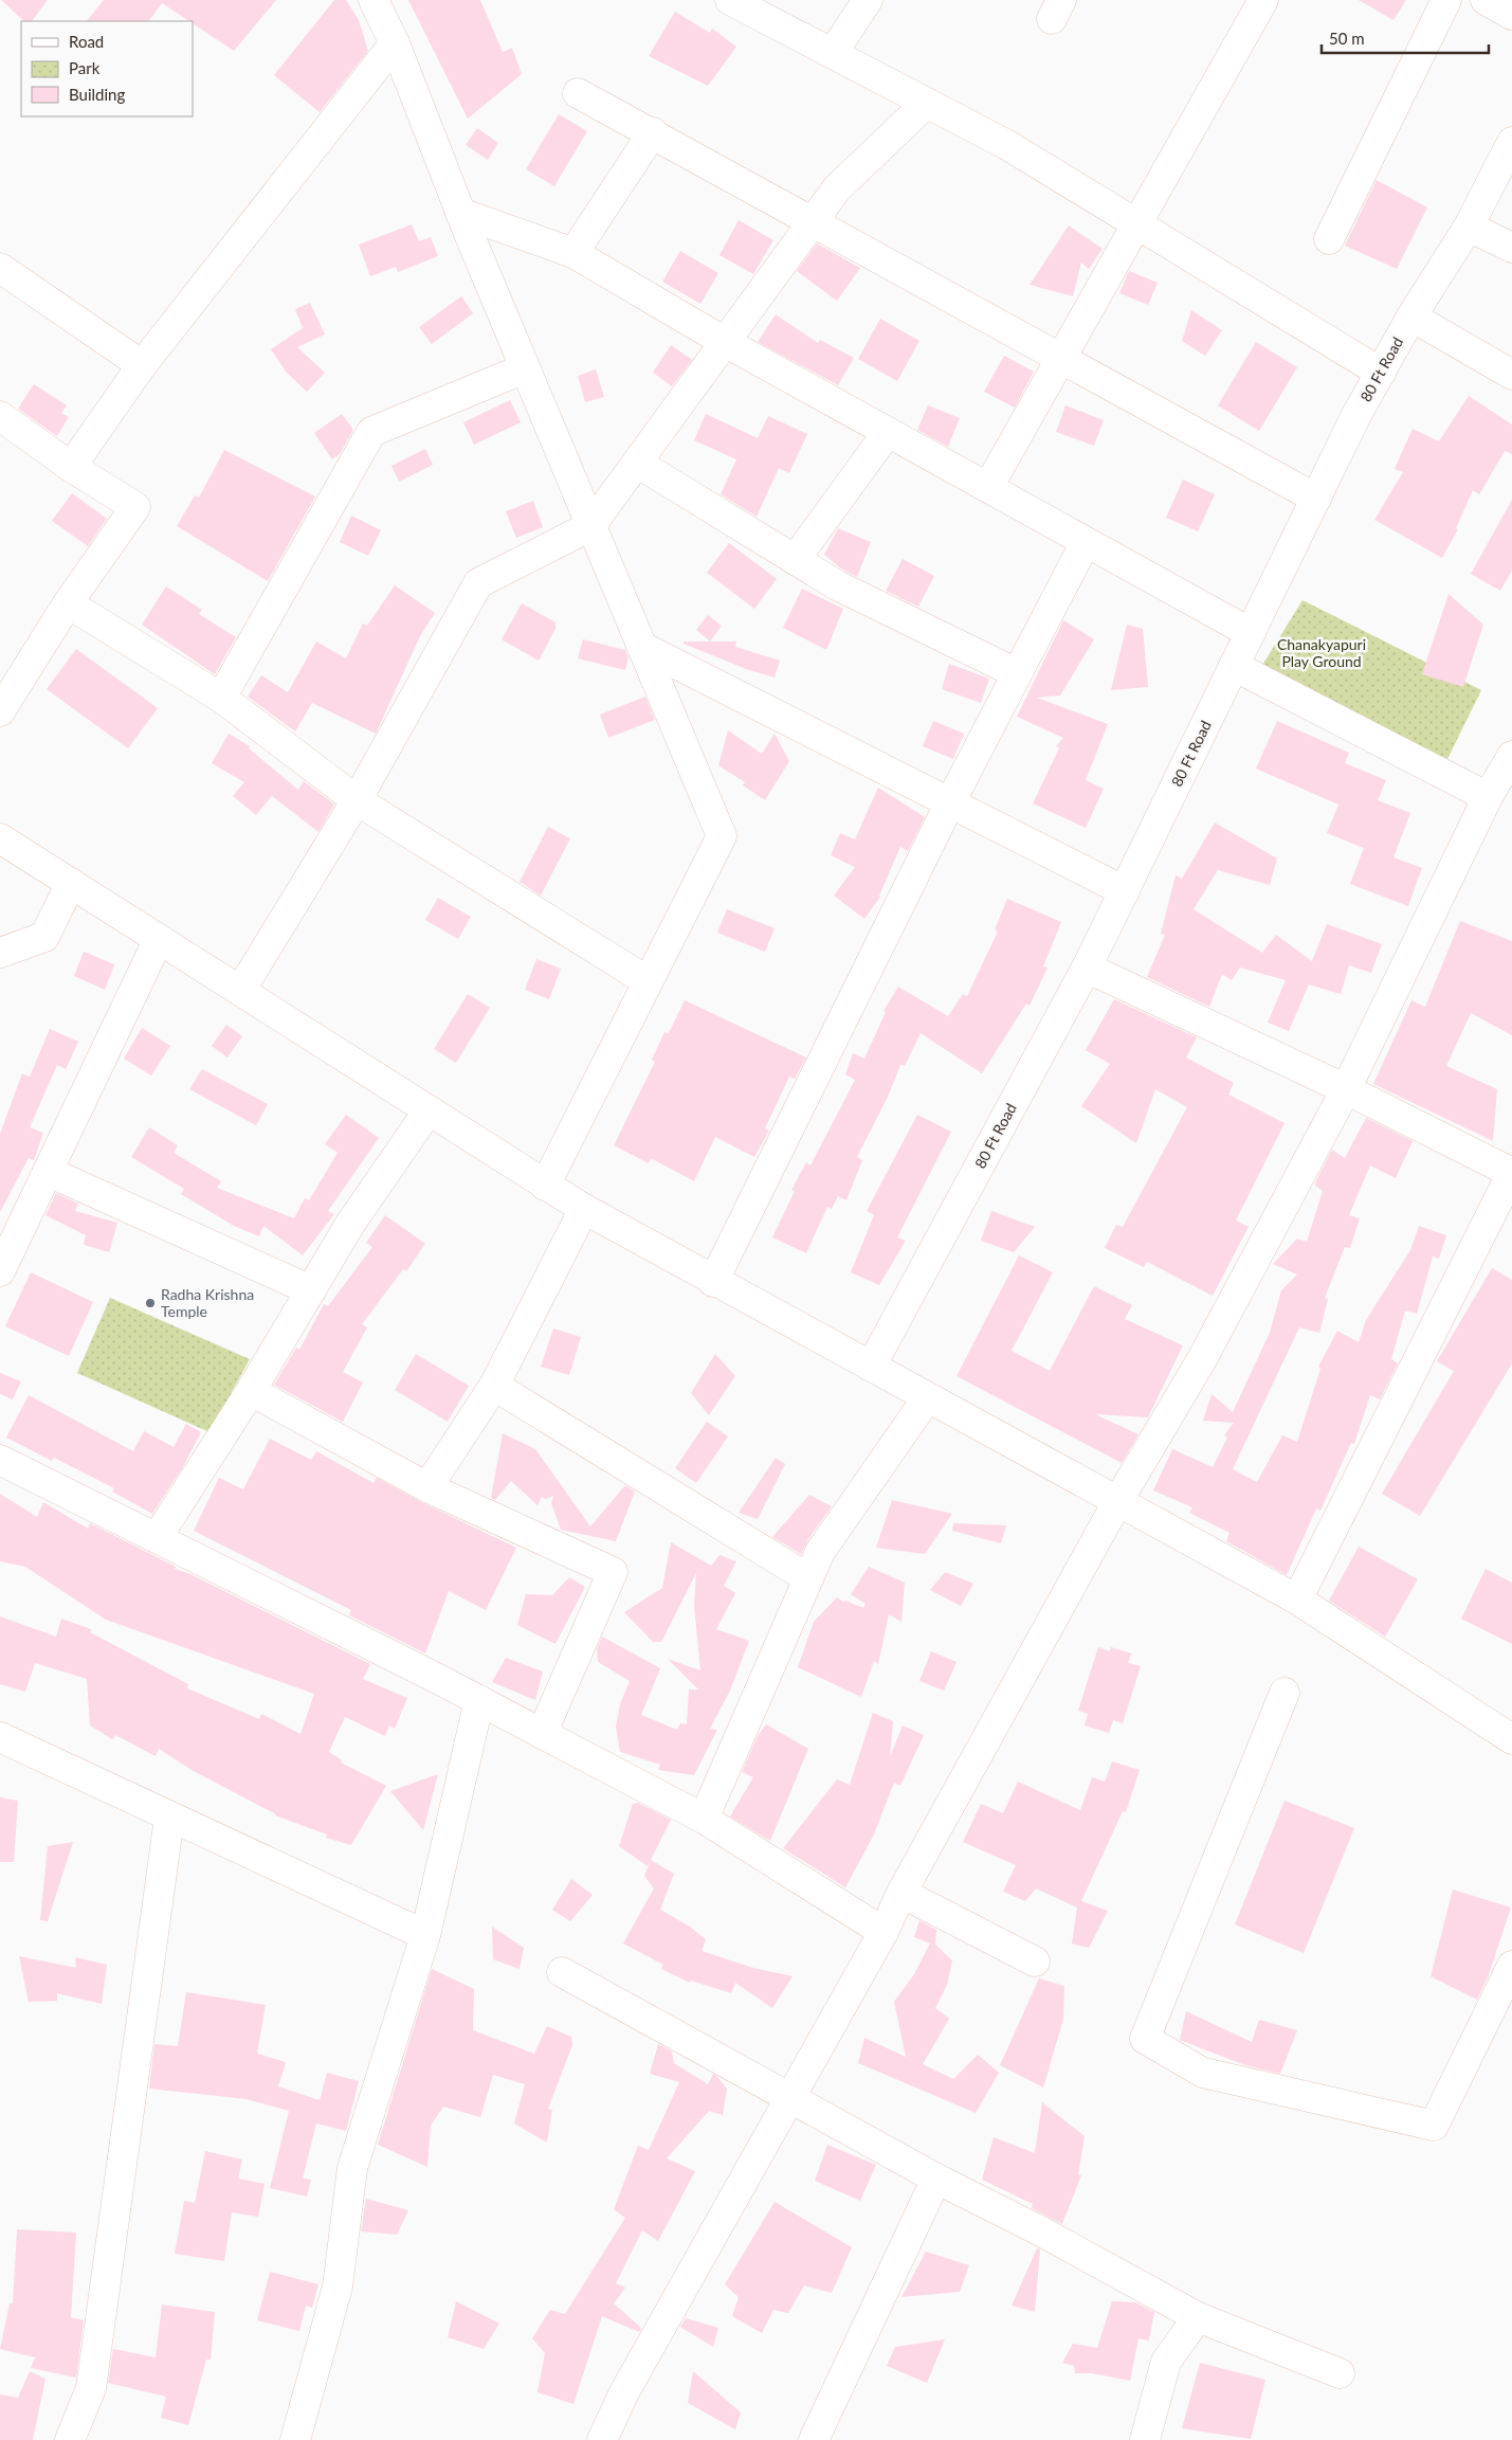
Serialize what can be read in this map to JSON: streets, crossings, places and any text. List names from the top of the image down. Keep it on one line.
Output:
{"streets":{"street":["80 Ft Road"]},"parks":["Chanakyapuri Play Ground"],"places":["Radha Krishna Temple"],"legend":["Road","Park","Building"],"scale_bar":"50 m"}
